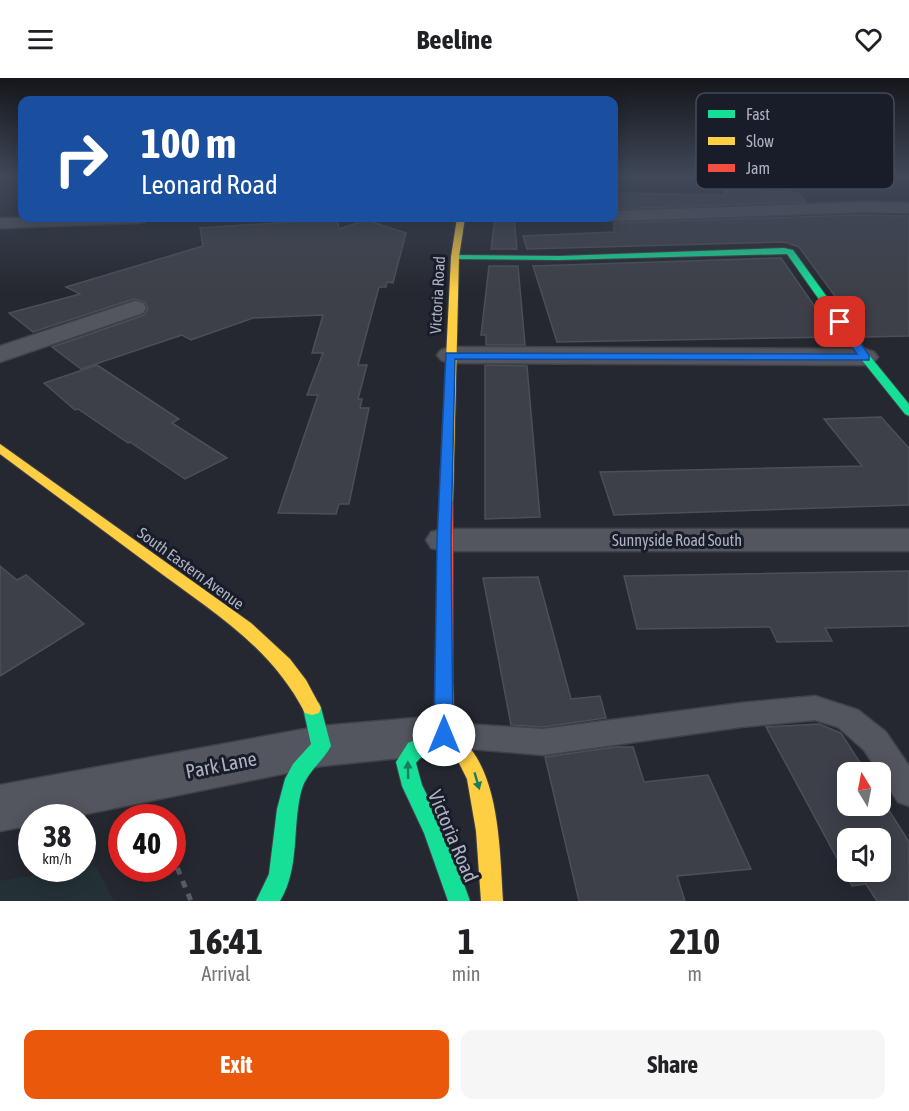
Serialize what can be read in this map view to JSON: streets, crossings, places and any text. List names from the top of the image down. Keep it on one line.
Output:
{"streets":{"street":["Victoria Road","Sunnyside Road South","South Eastern Avenue","Park Lane"]},"crossings":[["Victoria Road","Sunnyside Road South"],["Victoria Road","Park Lane"],["South Eastern Avenue","Park Lane"]],"legend":["Fast","Slow","Jam"],"north":"top","page":{"header":"Beeline","turn":["100 m","Leonard Road"],"speed":"38 km/h","limit":"40","eta":["16:41","Arrival","1","min","210","m"],"buttons":["Exit","Share"]}}
